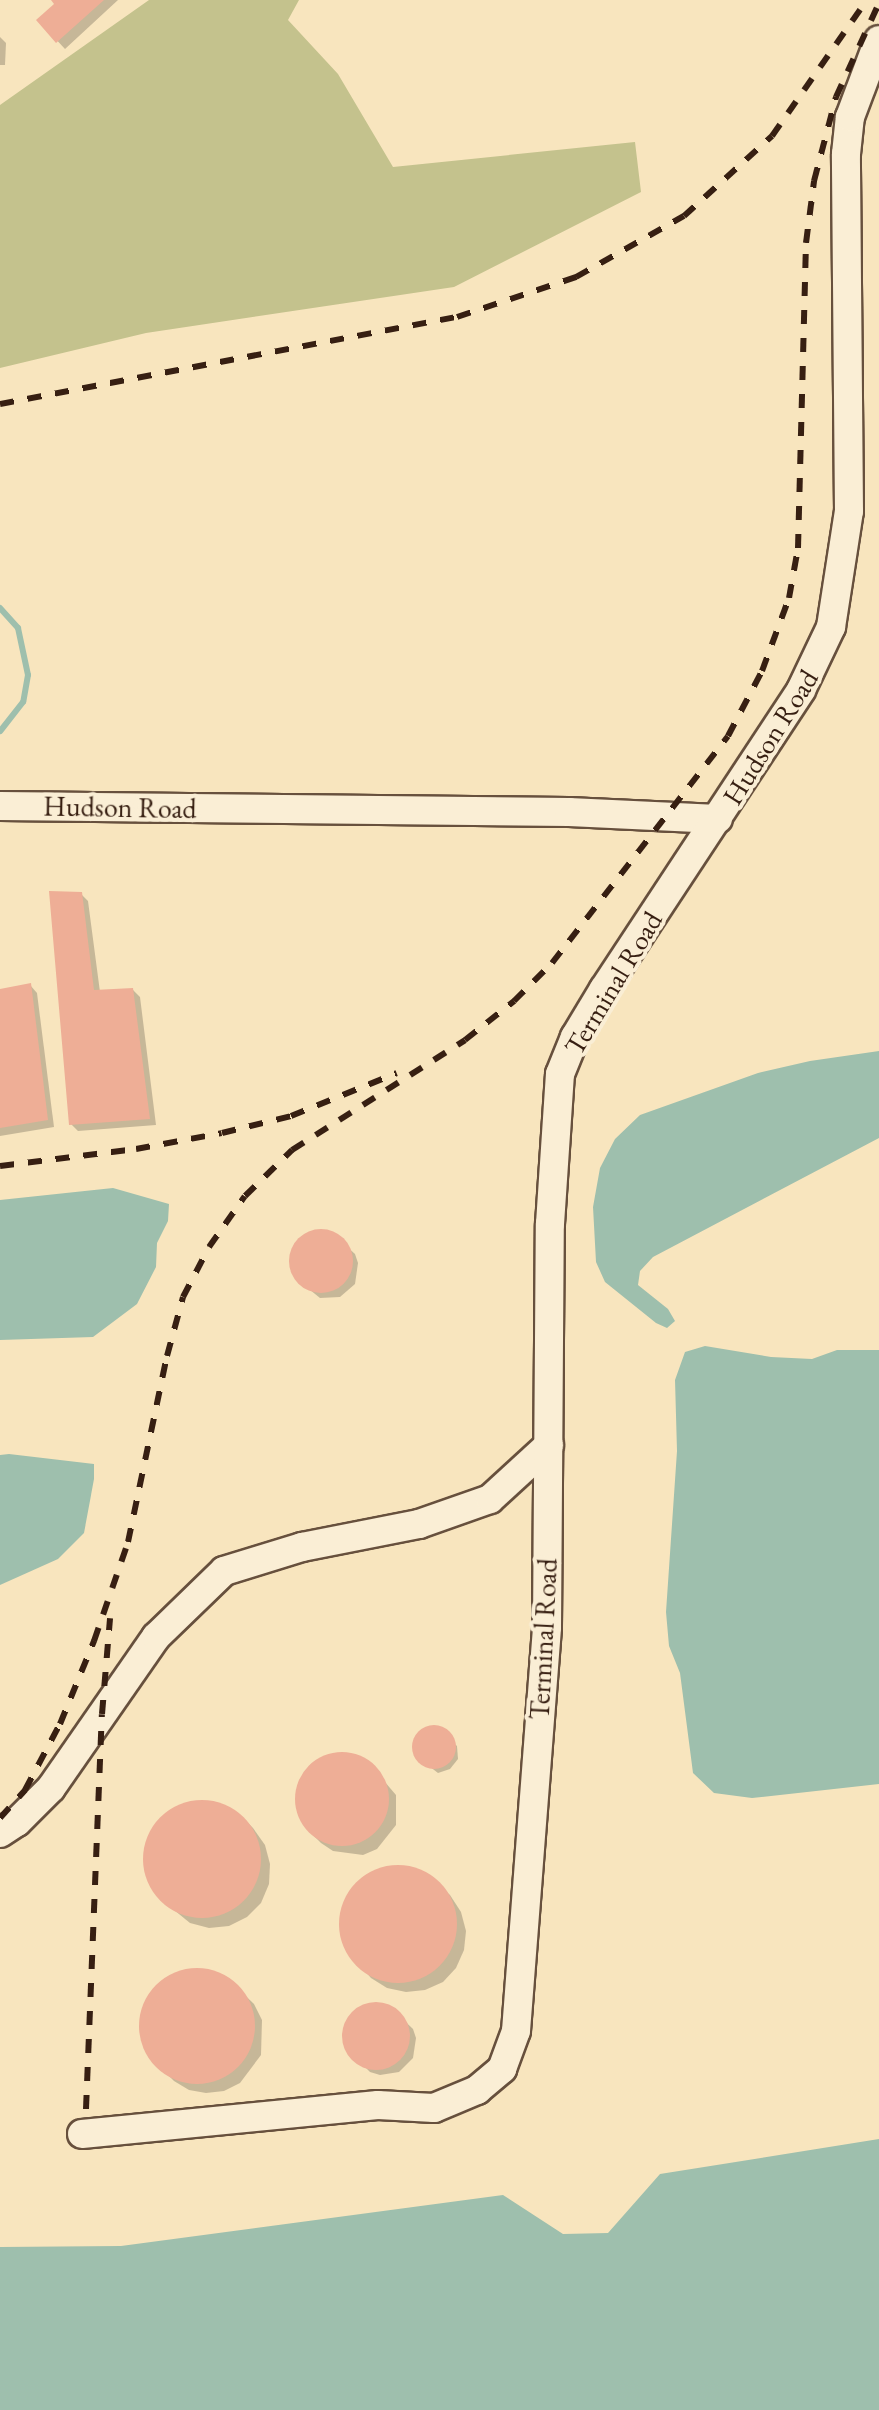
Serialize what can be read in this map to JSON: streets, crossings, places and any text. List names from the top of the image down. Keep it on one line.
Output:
{"streets":{"street":["Hudson Road","Terminal Road"]},"crossings":[["Hudson Road","Terminal Road"]]}
